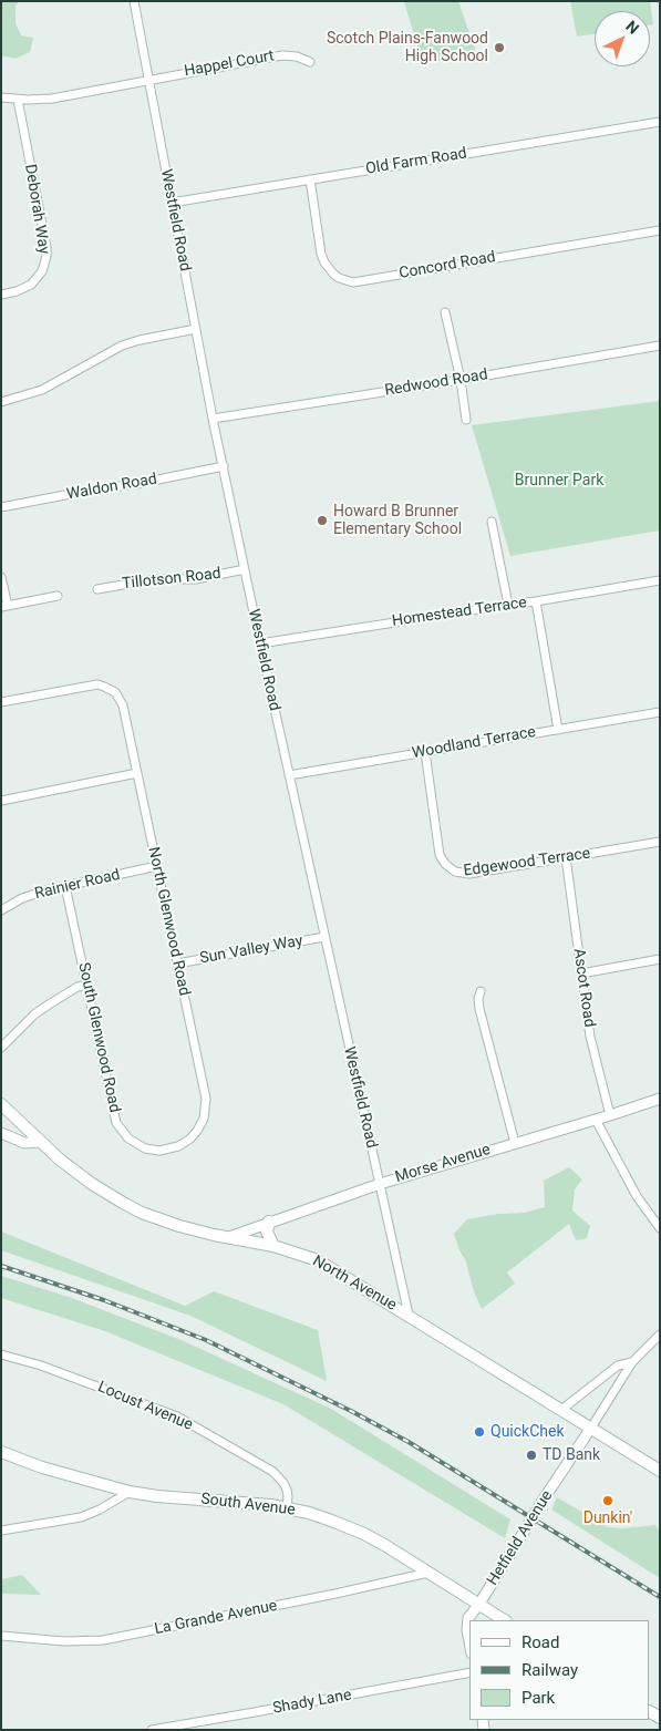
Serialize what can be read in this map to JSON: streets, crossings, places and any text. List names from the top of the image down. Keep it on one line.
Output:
{"streets":{"main road":["North Avenue","South Avenue"],"street":["Happel Court","Old Farm Road","Deborah Way","Westfield Road","Concord Road","Redwood Road","Waldon Road","Tillotson Road","Homestead Terrace","Woodland Terrace","Edgewood Terrace","Rainier Road","North Glenwood Road","Sun Valley Way","Ascot Road","South Glenwood Road","Morse Avenue","Locust Avenue","Hetfield Avenue","La Grande Avenue","Shady Lane"]},"crossings":[["Happel Court","Deborah Way"],["Happel Court","Westfield Road"],["Old Farm Road","Westfield Road"],["Old Farm Road","Concord Road"],["Westfield Road","Redwood Road"],["Westfield Road","Waldon Road"],["Westfield Road","Tillotson Road"],["Westfield Road","Homestead Terrace"],["Westfield Road","Woodland Terrace"],["Westfield Road","Sun Valley Way"],["Westfield Road","Morse Avenue"],["Westfield Road","North Avenue"],["Woodland Terrace","Edgewood Terrace"],["Edgewood Terrace","Ascot Road"],["Rainier Road","North Glenwood Road"],["Rainier Road","South Glenwood Road"],["North Glenwood Road","Sun Valley Way"],["North Glenwood Road","South Glenwood Road"],["Ascot Road","Morse Avenue"],["Morse Avenue","North Avenue"],["North Avenue","Hetfield Avenue"],["Locust Avenue","South Avenue"],["South Avenue","Hetfield Avenue"],["South Avenue","La Grande Avenue"]],"parks":["Brunner Park"],"places":["Scotch Plains-Fanwood High School","Howard B Brunner Elementary School","QuickChek","TD Bank","Dunkin'"],"legend":["Road","Railway","Park"],"north":"top right"}
